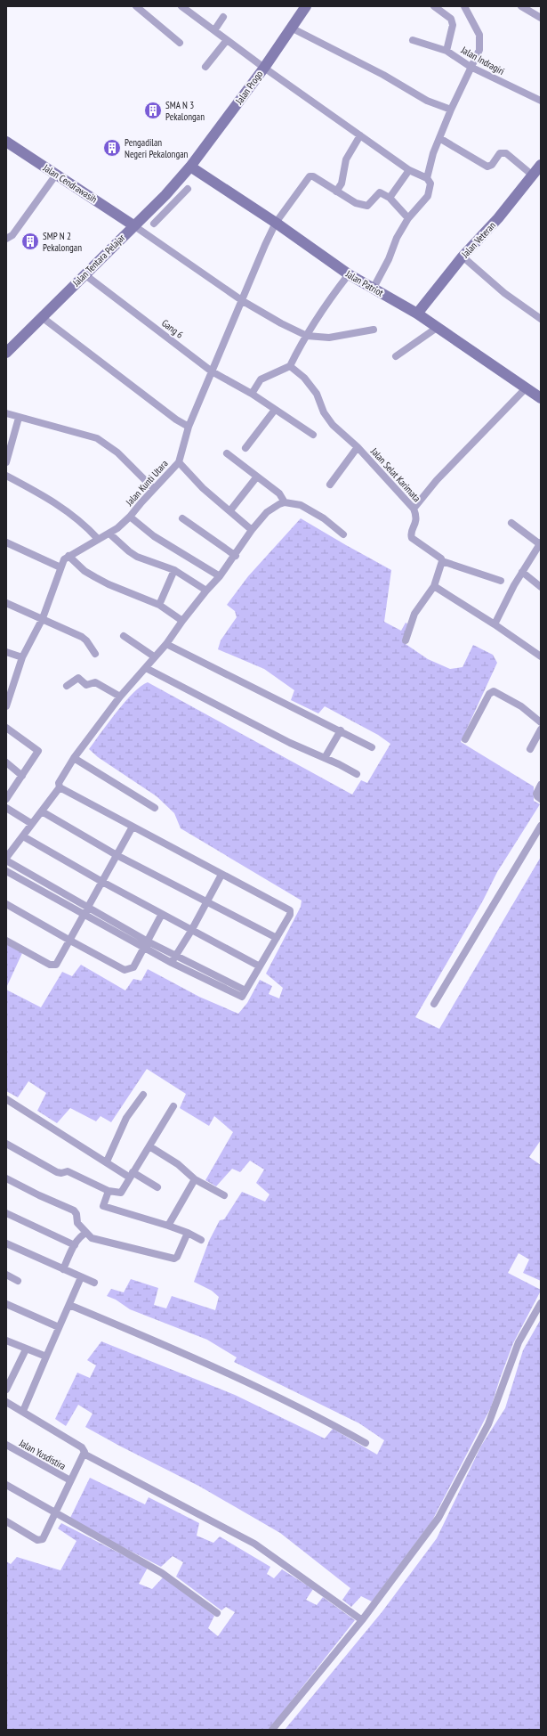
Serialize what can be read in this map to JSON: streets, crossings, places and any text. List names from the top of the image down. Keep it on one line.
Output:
{"streets":{"street":["Jalan Indragiri","Jalan Progo","Jalan Cendrawasih","Jalan Veteran","Jalan Tentara Pelajar","Jalan Patriot","Gang 6","Jalan Selat Karimata","Jalan Kunti Utara","Jalan Yusdistira"]},"crossings":[["Jalan Progo","Jalan Tentara Pelajar"],["Jalan Progo","Jalan Patriot"],["Jalan Cendrawasih","Jalan Tentara Pelajar"],["Jalan Veteran","Jalan Patriot"],["Jalan Tentara Pelajar","Jalan Patriot"],["Jalan Tentara Pelajar","Gang 6"],["Jalan Patriot","Jalan Kunti Utara"],["Gang 6","Jalan Kunti Utara"]],"places":{"building":["SMA N 3 Pekalongan","Pengadilan Negeri Pekalongan","SMP N 2 Pekalongan"]}}
